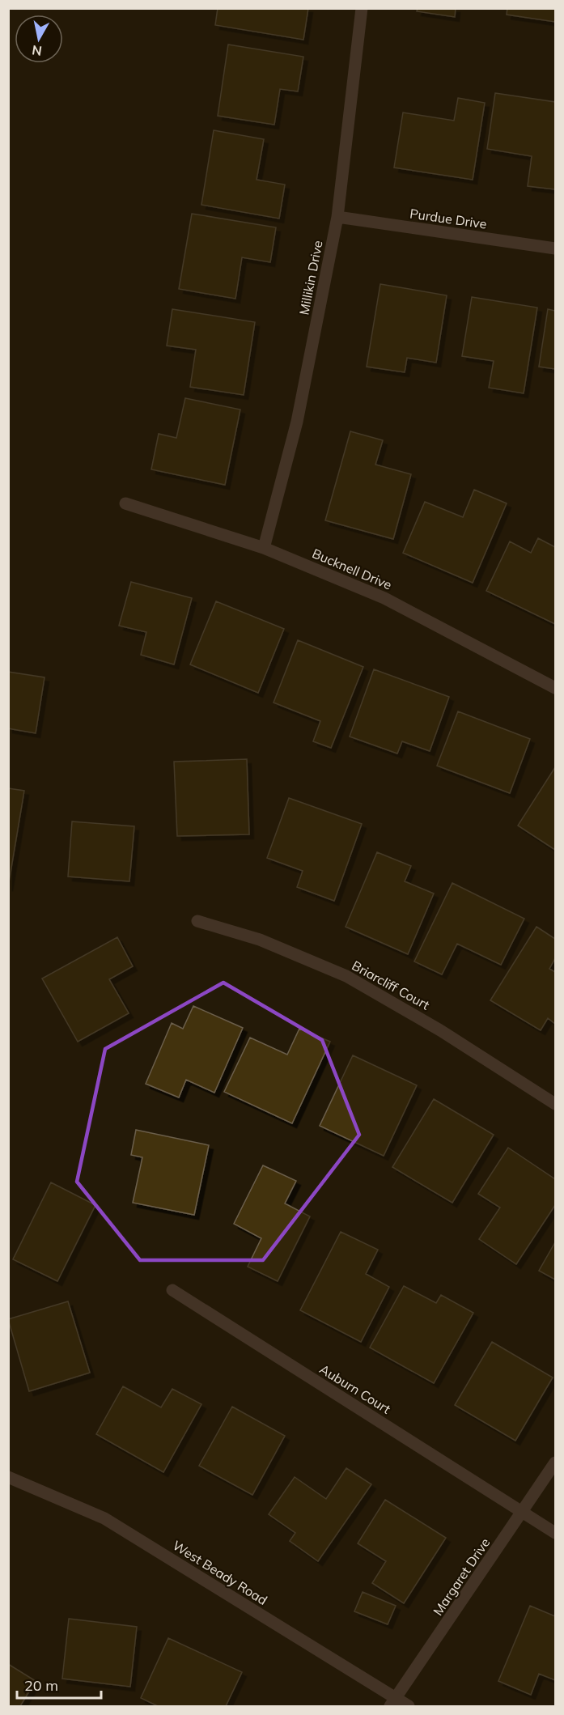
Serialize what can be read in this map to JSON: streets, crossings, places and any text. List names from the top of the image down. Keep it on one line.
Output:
{"streets":{"street":["Purdue Drive","Millikin Drive","Bucknell Drive","Briarcliff Court","Auburn Court","West Beady Road","Margaret Drive"]},"crossings":[["Purdue Drive","Millikin Drive"],["Millikin Drive","Bucknell Drive"],["Auburn Court","Margaret Drive"],["West Beady Road","Margaret Drive"]],"scale_bar":"20 m","north":"bottom"}
